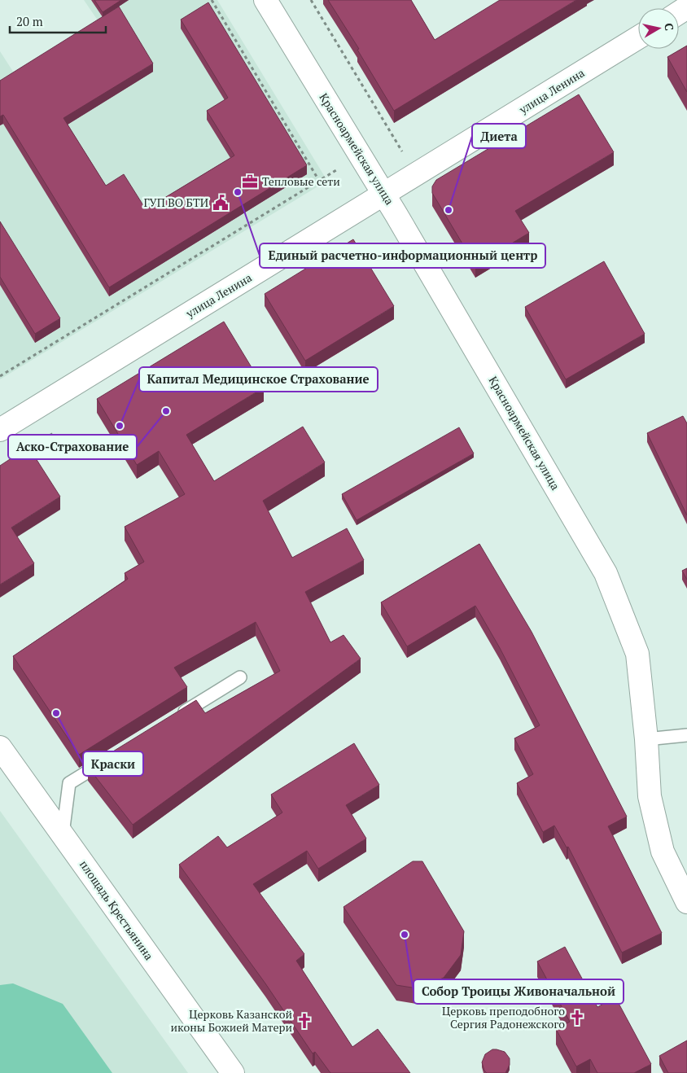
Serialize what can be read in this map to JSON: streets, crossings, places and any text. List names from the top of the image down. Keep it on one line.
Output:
{"streets":{"street":["улица Ленина","Красноармейская улица","площадь Крестьянина"]},"crossings":[["улица Ленина","Красноармейская улица"]],"places":{"office":["Тепловые сети"],"other":["Единый расчетно-информационный центр","Диета","Аско-Страхование","Капитал Медицинское Страхование","Краски","Собор Троицы Живоначальной"],"public building":["ГУП ВО БТИ"],"church":["Церковь преподобного Сергия Радонежского","Церковь Казанской иконы Божией Матери"]},"scale_bar":"20 m","north":"right"}
